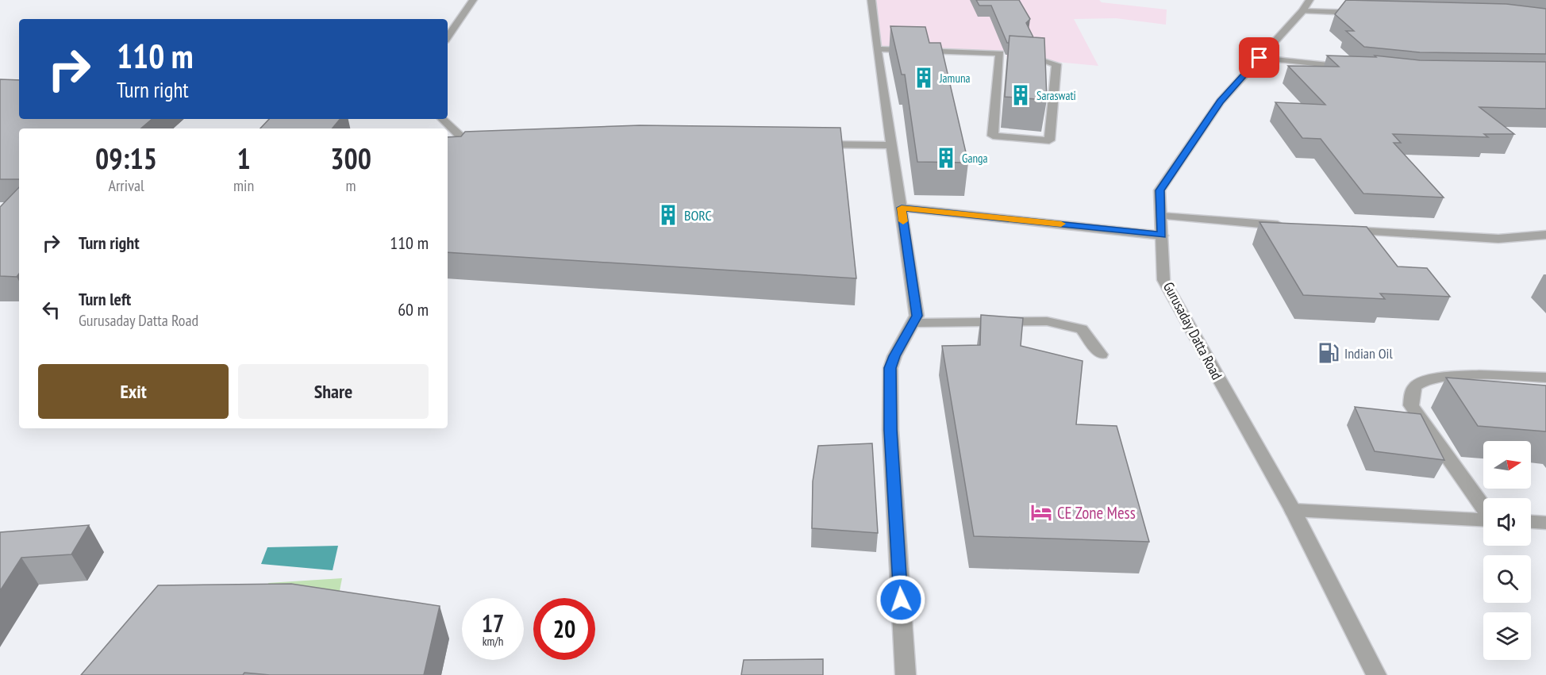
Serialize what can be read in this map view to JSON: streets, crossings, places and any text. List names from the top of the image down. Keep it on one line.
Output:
{"streets":{"street":["Gurusaday Datta Road"]},"places":{"building":["Jamuna","Saraswati","Ganga","BORC"],"fuel station":["Indian Oil"],"hotel":["CE Zone Mess"]},"north":"right","page":{"turn":["110 m","Turn right"],"eta":["09:15","Arrival","1","min","300","m"],"list":[{"name":"Turn right","value":"110 m"},{"name":"Turn left","note":"Gurusaday Datta Road","value":"60 m"}],"buttons":["Exit","Share"],"speed":"17 km/h","limit":"20"}}
